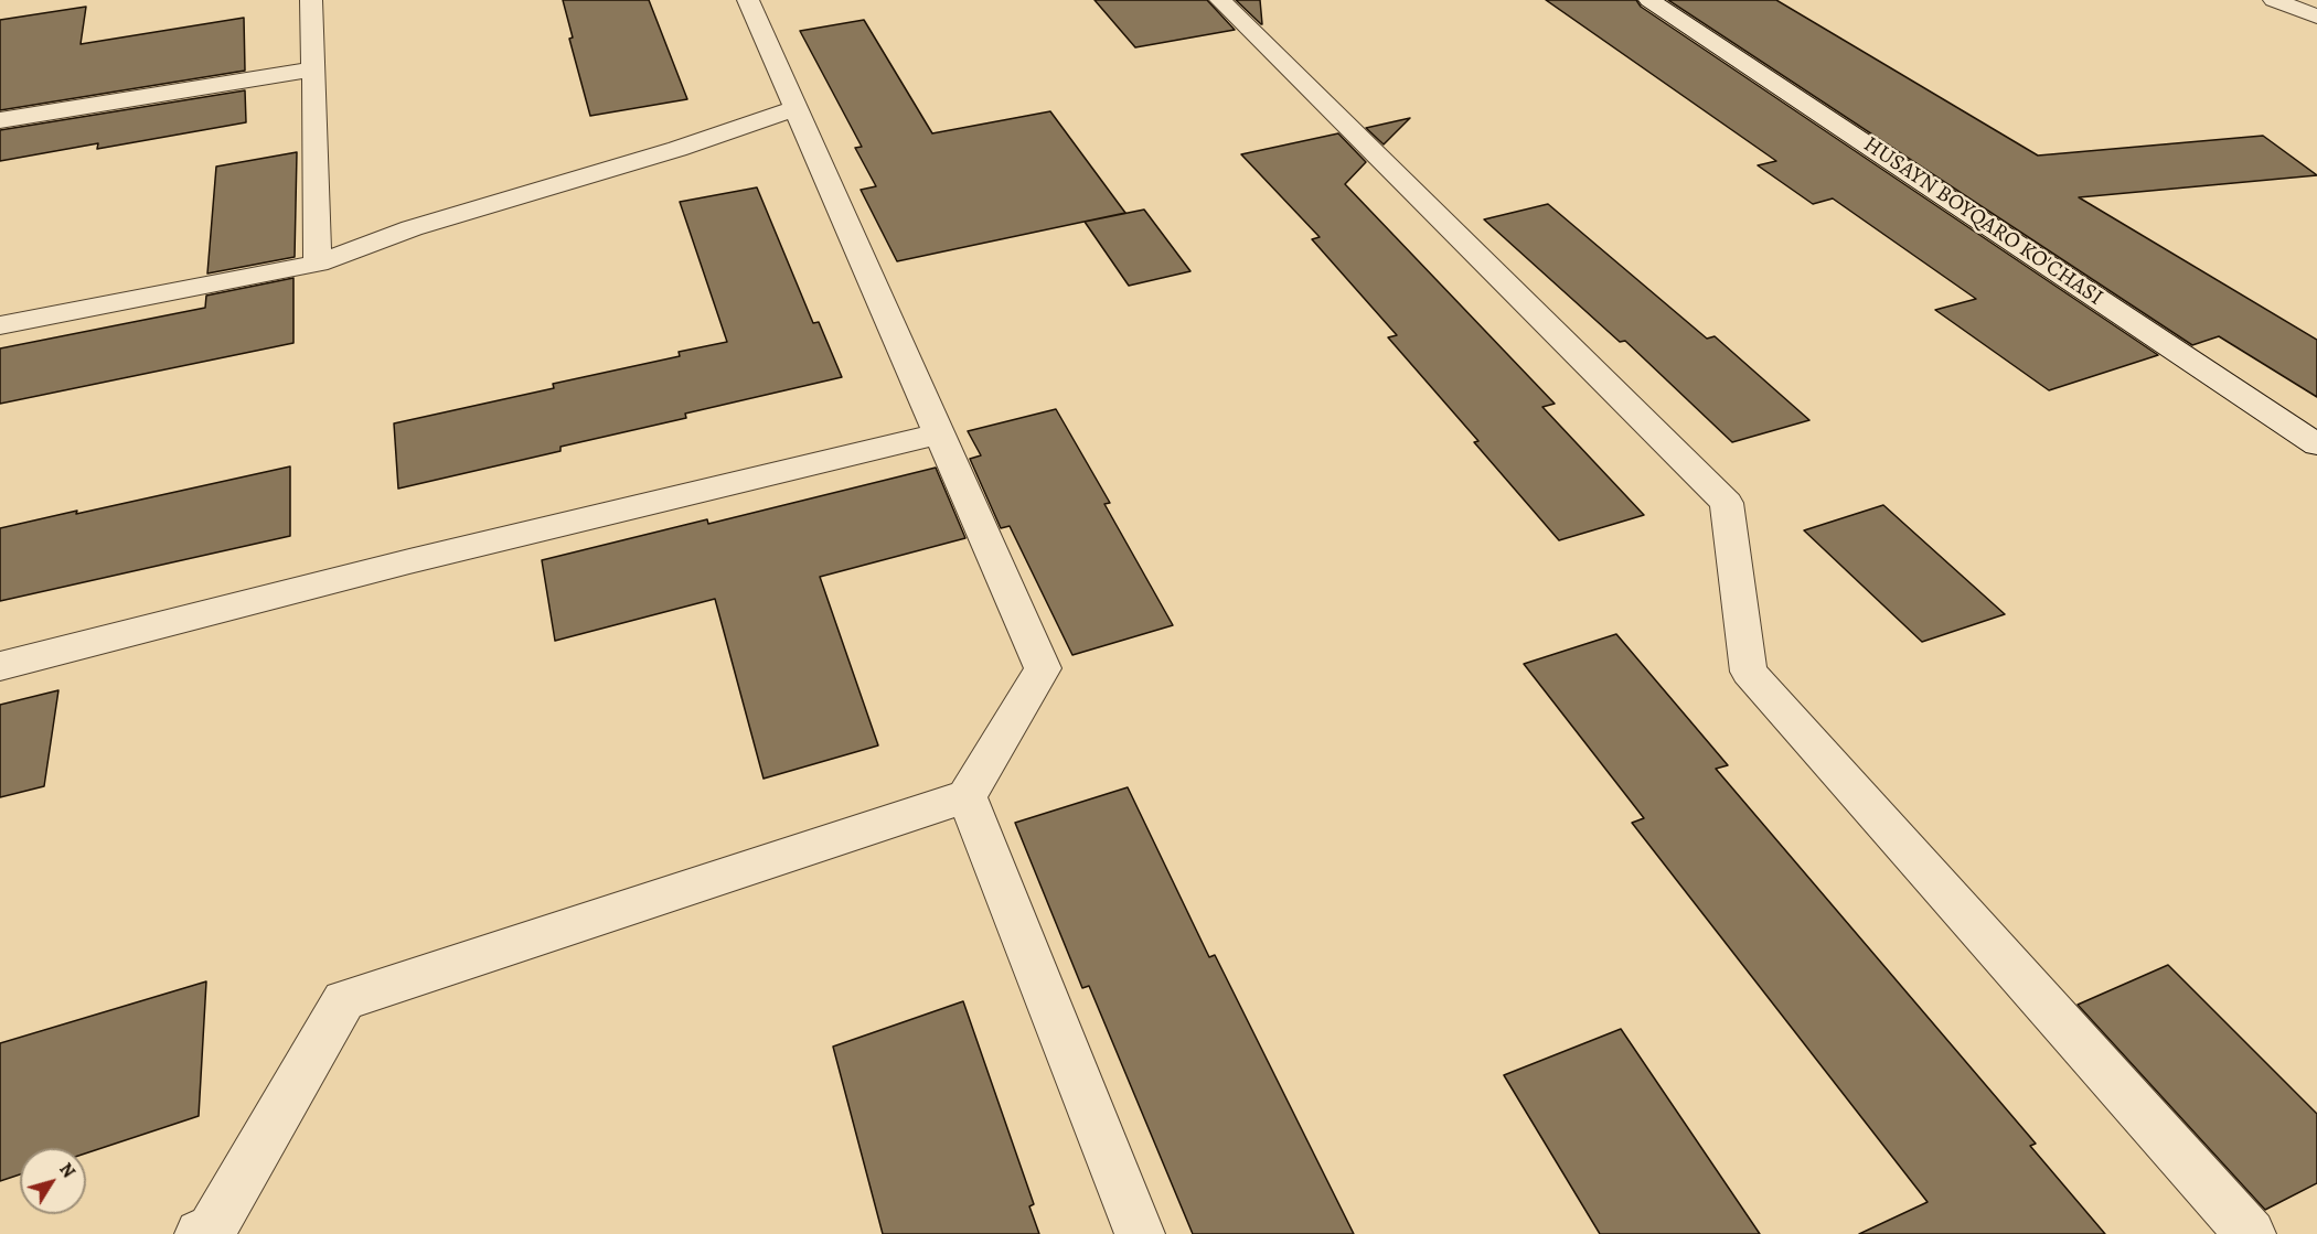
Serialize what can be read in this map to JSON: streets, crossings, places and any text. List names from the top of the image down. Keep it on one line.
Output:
{"streets":{"street":["HUSAYN BOYQARO KO'CHASI"]},"north":"top right"}
